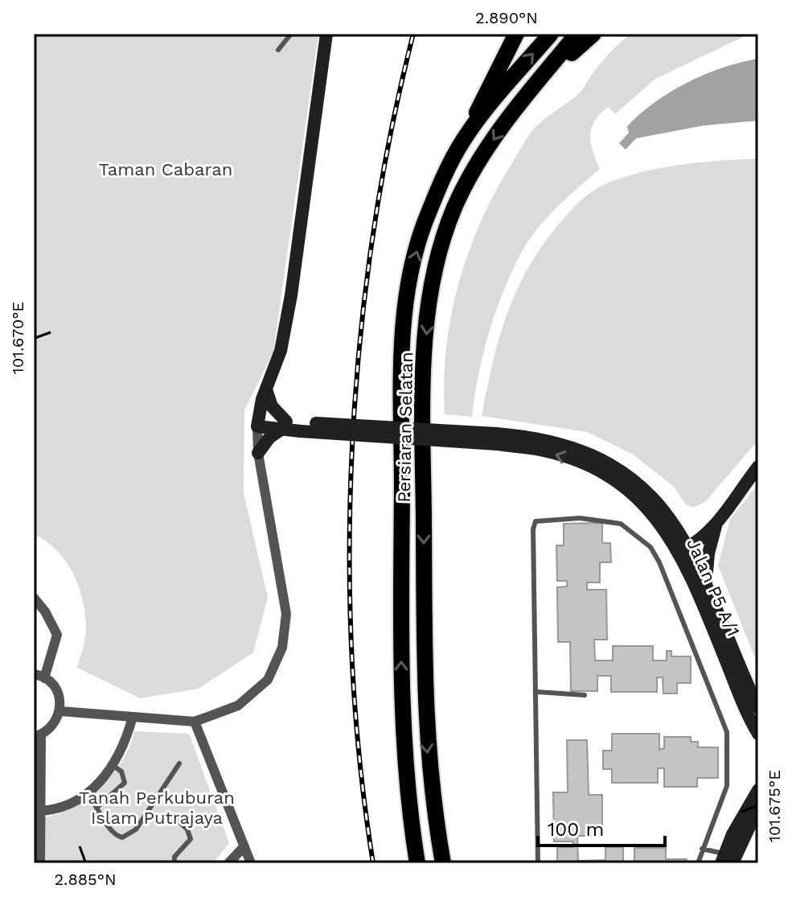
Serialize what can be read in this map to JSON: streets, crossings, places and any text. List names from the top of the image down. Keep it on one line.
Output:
{"streets":{"main road":["Persiaran Selatan"],"street":["Jalan P5 A/1"]},"parks":["Taman Cabaran","Tanah Perkuburan Islam Putrajaya"],"scale_bar":"100 m","coordinates":["2.890°N","101.670°E","101.675°E","2.885°N"]}
